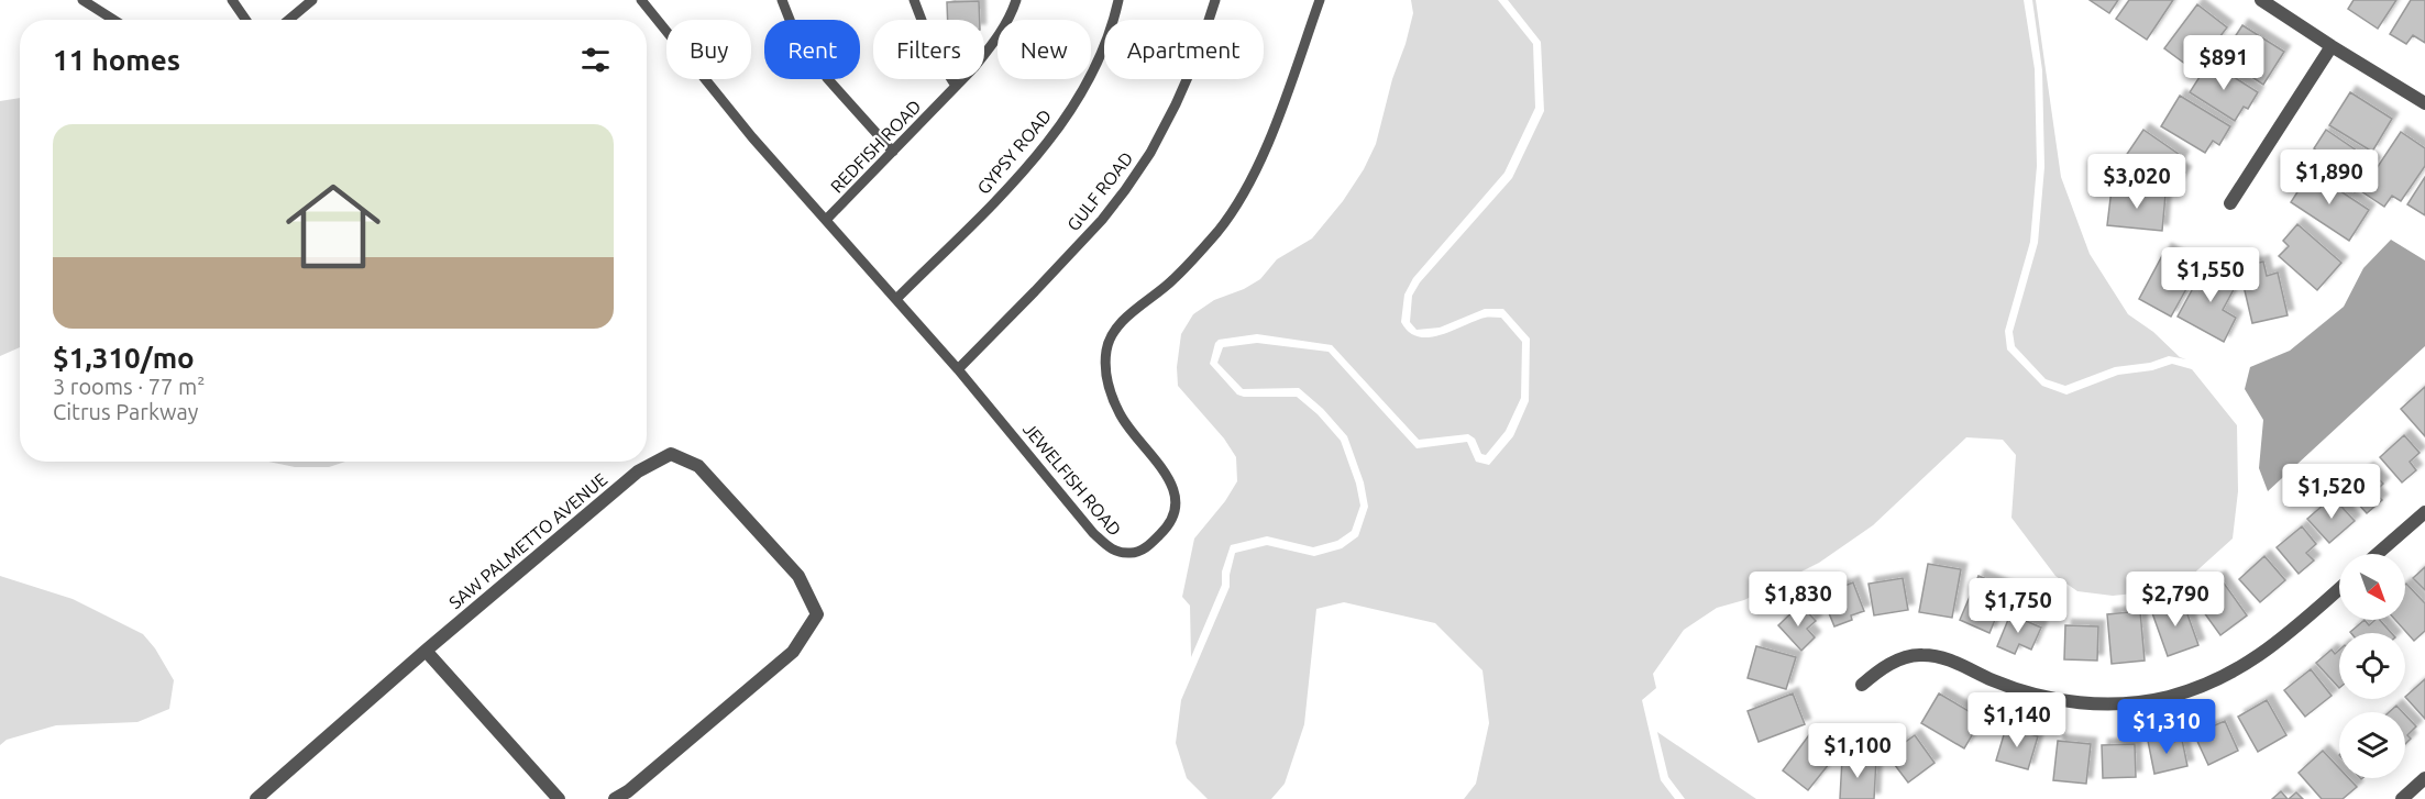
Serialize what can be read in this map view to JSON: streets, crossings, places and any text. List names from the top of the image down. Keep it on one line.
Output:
{"streets":{"street":["SAW PALMETTO AVENUE"],"lane":["REDFISH ROAD","GYPSY ROAD","GULF ROAD","JEWELFISH ROAD"]},"crossings":[["REDFISH ROAD","JEWELFISH ROAD"],["GYPSY ROAD","JEWELFISH ROAD"],["GULF ROAD","JEWELFISH ROAD"]],"north":"bottom right","page":{"chip":["Buy","Rent","Filters","New","Apartment"],"heading":"11 homes","price":["$891","$1,890","$3,020","$1,550","$1,520","$1,830","$2,790","$1,750","$1,140","$1,310","$1,100"],"list":[{"name":"$1,310/mo","note":"3 rooms · 77 m² · Citrus Parkway"}]}}
